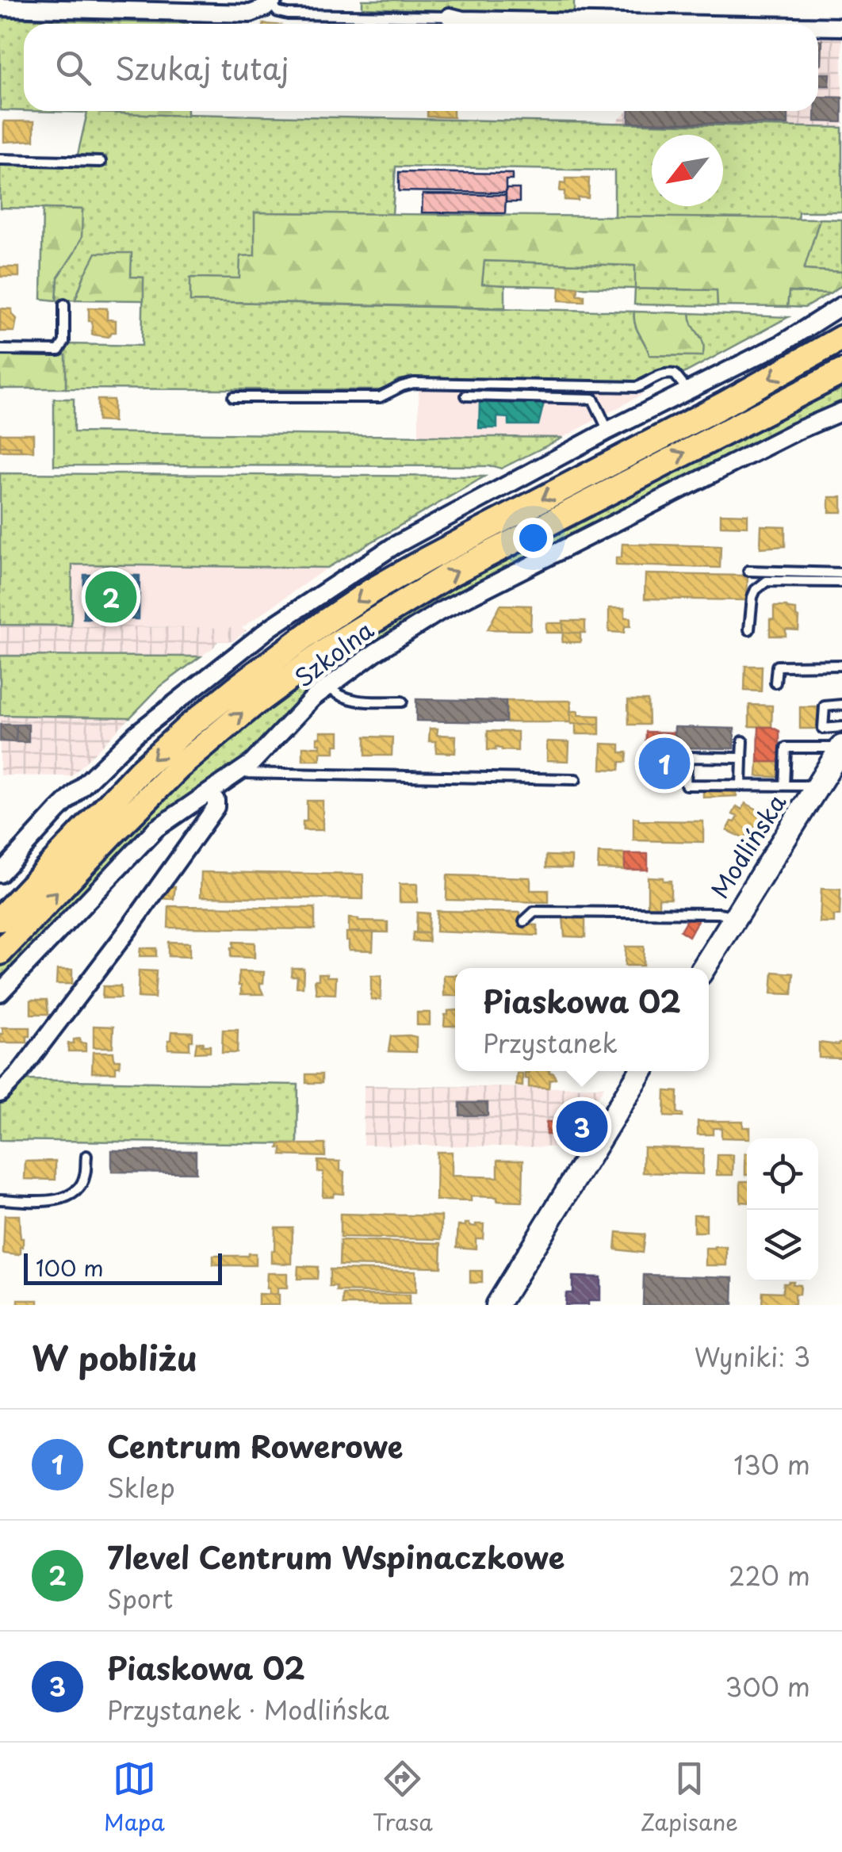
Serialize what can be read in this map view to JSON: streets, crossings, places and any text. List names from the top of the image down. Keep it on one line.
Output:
{"streets":{"main road":["Modlińska"],"street":["Szkolna"]},"scale_bar":"100 m","north":"bottom left","page":{"search":"Szukaj tutaj","pins":["2","1","3"],"popup":["Piaskowa 02","Przystanek"],"scale":"100 m","heading":["W pobliżu","Wyniki: 3"],"list":[{"mark":"1","name":"Centrum Rowerowe","note":"Sklep","value":"130 m"},{"mark":"2","name":"7level Centrum Wspinaczkowe","note":"Sport","value":"220 m"},{"mark":"3","name":"Piaskowa 02","note":"Przystanek · Modlińska","value":"300 m"}],"nav":["Mapa","Trasa","Zapisane"]}}
